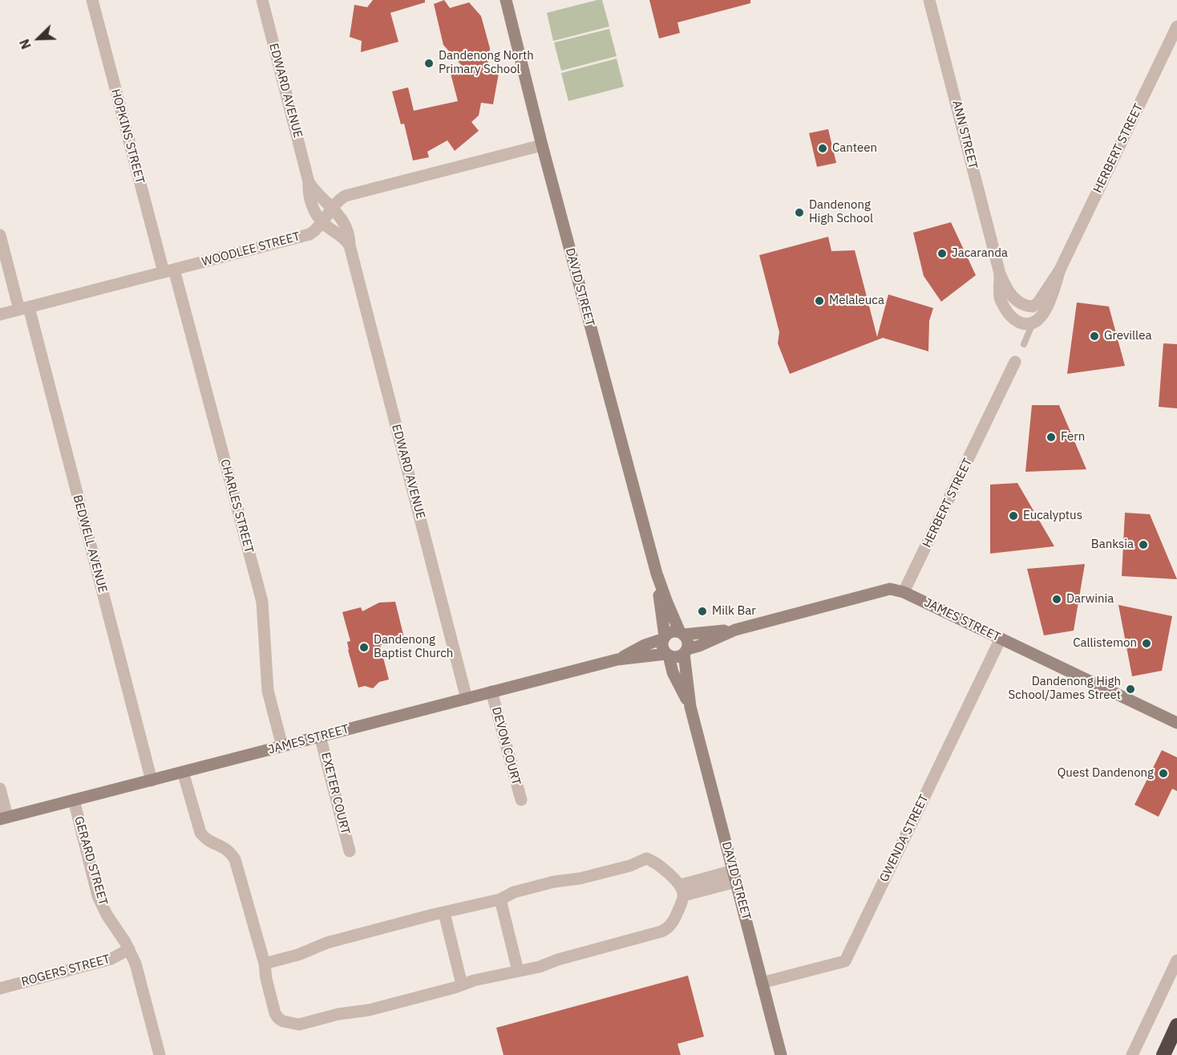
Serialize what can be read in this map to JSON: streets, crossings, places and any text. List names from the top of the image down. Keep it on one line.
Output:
{"streets":{"street":["EDWARD AVENUE","ANN STREET","HOPKINS STREET","HERBERT STREET","WOODLEE STREET","DAVID STREET","CHARLES STREET","BEDWELL AVENUE","JAMES STREET","DEVON COURT","EXETER COURT","GWENDA STREET","GERARD STREET","ROGERS STREET"]},"crossings":[["EDWARD AVENUE","WOODLEE STREET"],["EDWARD AVENUE","JAMES STREET"],["ANN STREET","HERBERT STREET"],["HOPKINS STREET","WOODLEE STREET"],["HOPKINS STREET","CHARLES STREET"],["HERBERT STREET","JAMES STREET"],["WOODLEE STREET","DAVID STREET"],["WOODLEE STREET","CHARLES STREET"],["WOODLEE STREET","BEDWELL AVENUE"],["DAVID STREET","JAMES STREET"],["DAVID STREET","GWENDA STREET"],["CHARLES STREET","JAMES STREET"],["BEDWELL AVENUE","JAMES STREET"],["JAMES STREET","DEVON COURT"],["JAMES STREET","EXETER COURT"],["JAMES STREET","GWENDA STREET"],["JAMES STREET","GERARD STREET"],["GERARD STREET","ROGERS STREET"]],"places":["Dandenong North Primary School","Canteen","Dandenong High School","Jacaranda","Melaleuca","Grevillea","Fern","Eucalyptus","Banksia","Darwinia","Milk Bar","Callistemon","Dandenong Baptist Church","Dandenong High School/James Street","Quest Dandenong"],"north":"bottom left"}
